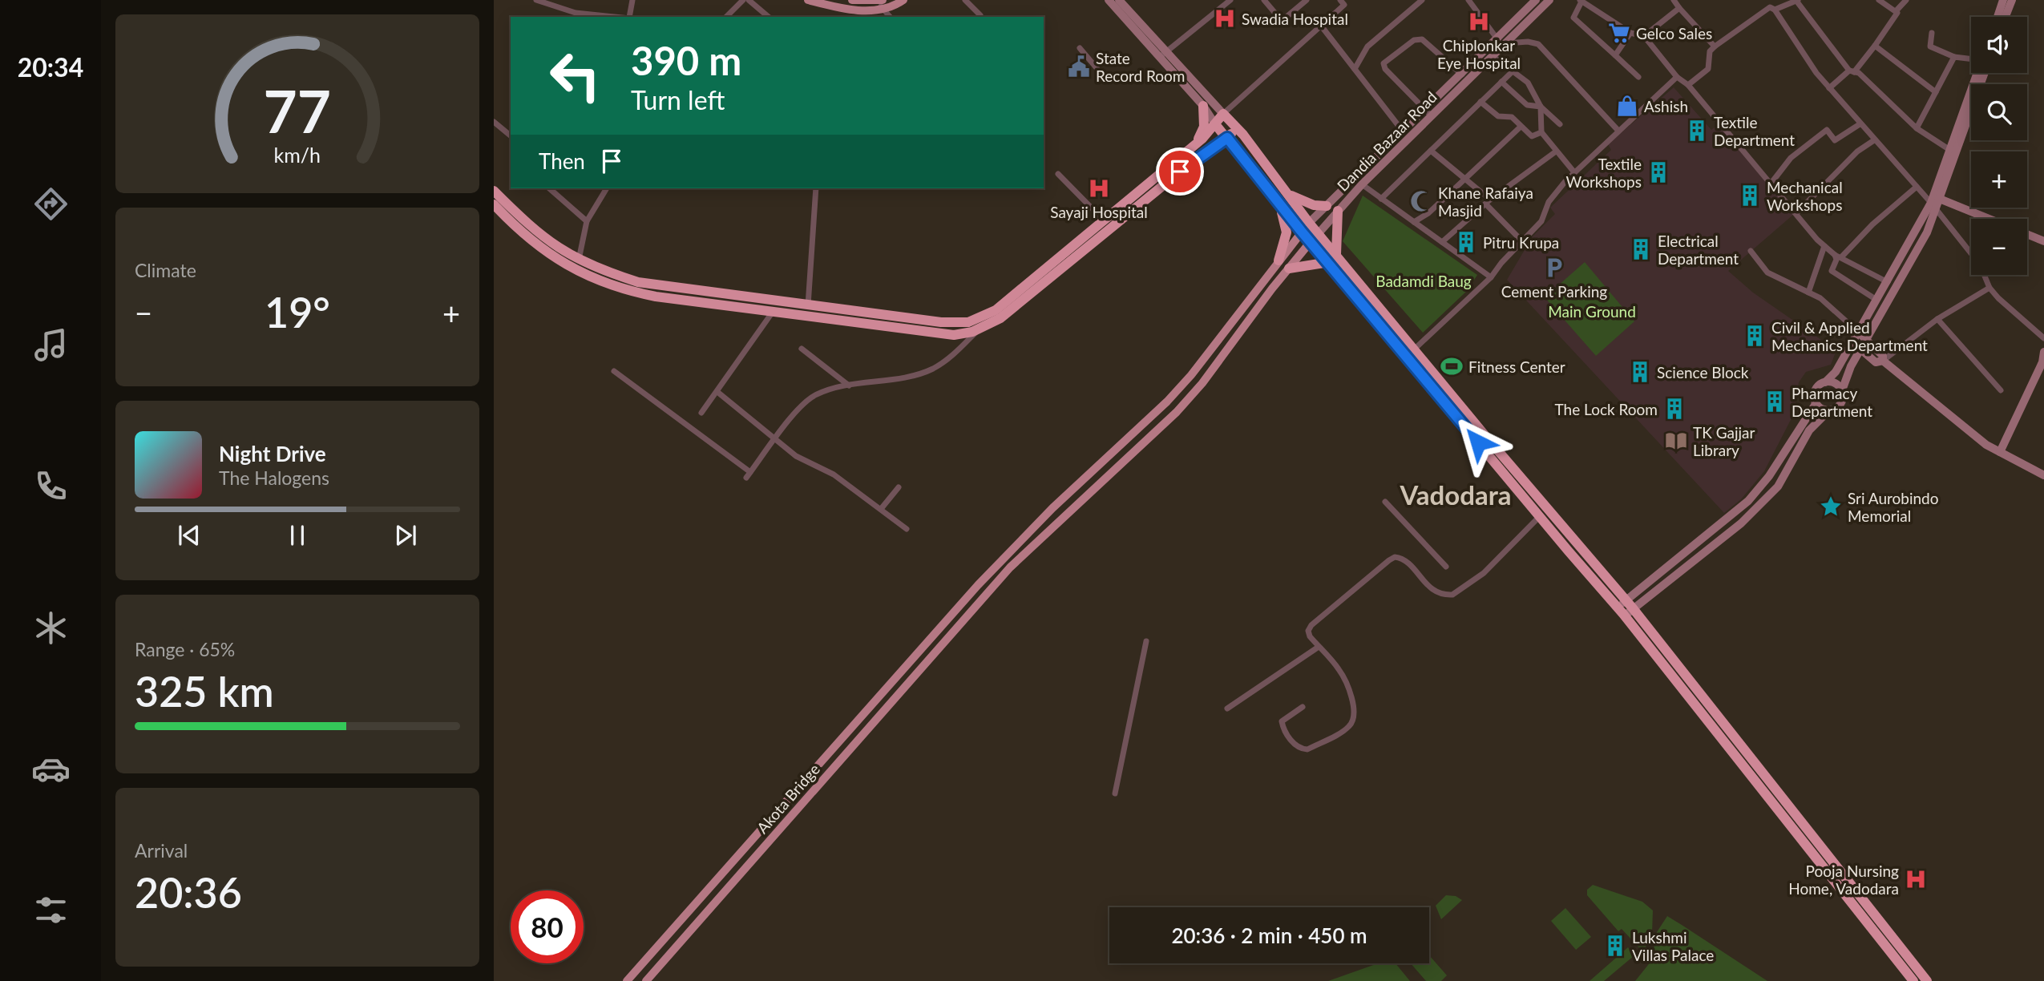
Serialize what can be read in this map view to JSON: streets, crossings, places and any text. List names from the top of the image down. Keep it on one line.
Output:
{"streets":{"main road":["Dandia Bazaar Road","Akota Bridge"]},"crossings":[["Dandia Bazaar Road","Akota Bridge"]],"districts":["Vadodara"],"parks":["Badamdi Baug","Main Ground"],"places":{"hospital":["Swadia Hospital","Chiplonkar Eye Hospital","Sayaji Hospital","Pooja Nursing Home, Vadodara"],"supermarket":["Gelco Sales"],"public building":["State Record Room"],"shop":["Ashish"],"building":["Textile Department","Textile Workshops","Mechanical Workshops","Pitru Krupa","Electrical Department","Civil & Applied Mechanics Department","Science Block","Pharmacy Department","The Lock Room","Lukshmi Villas Palace"],"mosque":["Khane Rafaiya Masjid"],"parking":["Cement Parking"],"sports":["Fitness Center"],"library":["TK Gajjar Library"],"place":["Sri Aurobindo Memorial"]},"page":{"tabs":"20:34","map_buttons":["+","−"],"turn":["390 m","Turn left"],"then":"Then","tile":["Climate",["Range · 65%","325 km"],["Arrival","20:36"]],"heat":["−","19°","+"],"song":["Night Drive","The Halogens"],"limit":"80","trip":"20:36 · 2 min · 450 m","gauge":["77","km/h"]}}
